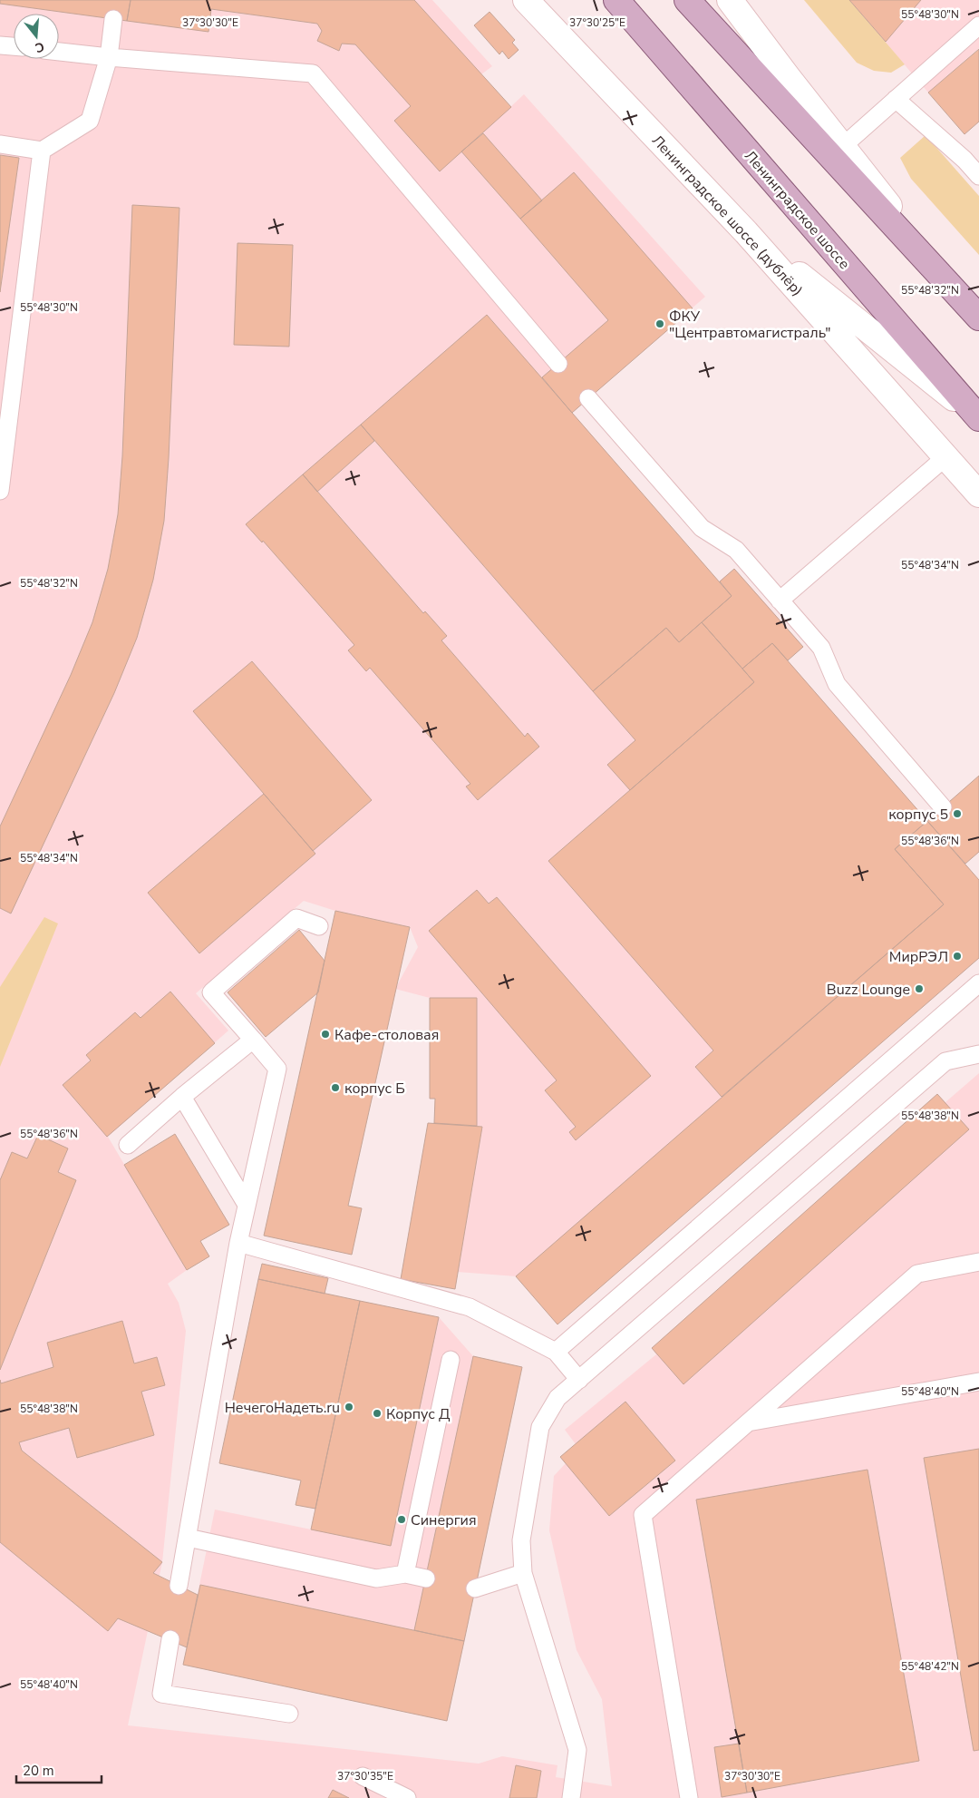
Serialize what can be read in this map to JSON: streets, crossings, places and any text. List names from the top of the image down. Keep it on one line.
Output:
{"streets":{"main road":["Ленинградское шоссе","Ленинградское шоссе (дублёр)"]},"places":["ФКУ \"Центравтомагистраль\"","корпус 5","МирРЭЛ","Buzz Lounge","Кафе-столовая","корпус Б","НечегоНадеть.ru","Корпус Д","Синергия"],"scale_bar":"20 m","north":"bottom","coordinates":["55°48'30\"N","37°30'30\"E","37°30'25\"E","55°48'32\"N","55°48'34\"N","55°48'36\"N","55°48'38\"N","55°48'40\"N","55°48'42\"N","37°30'35\"E"]}
